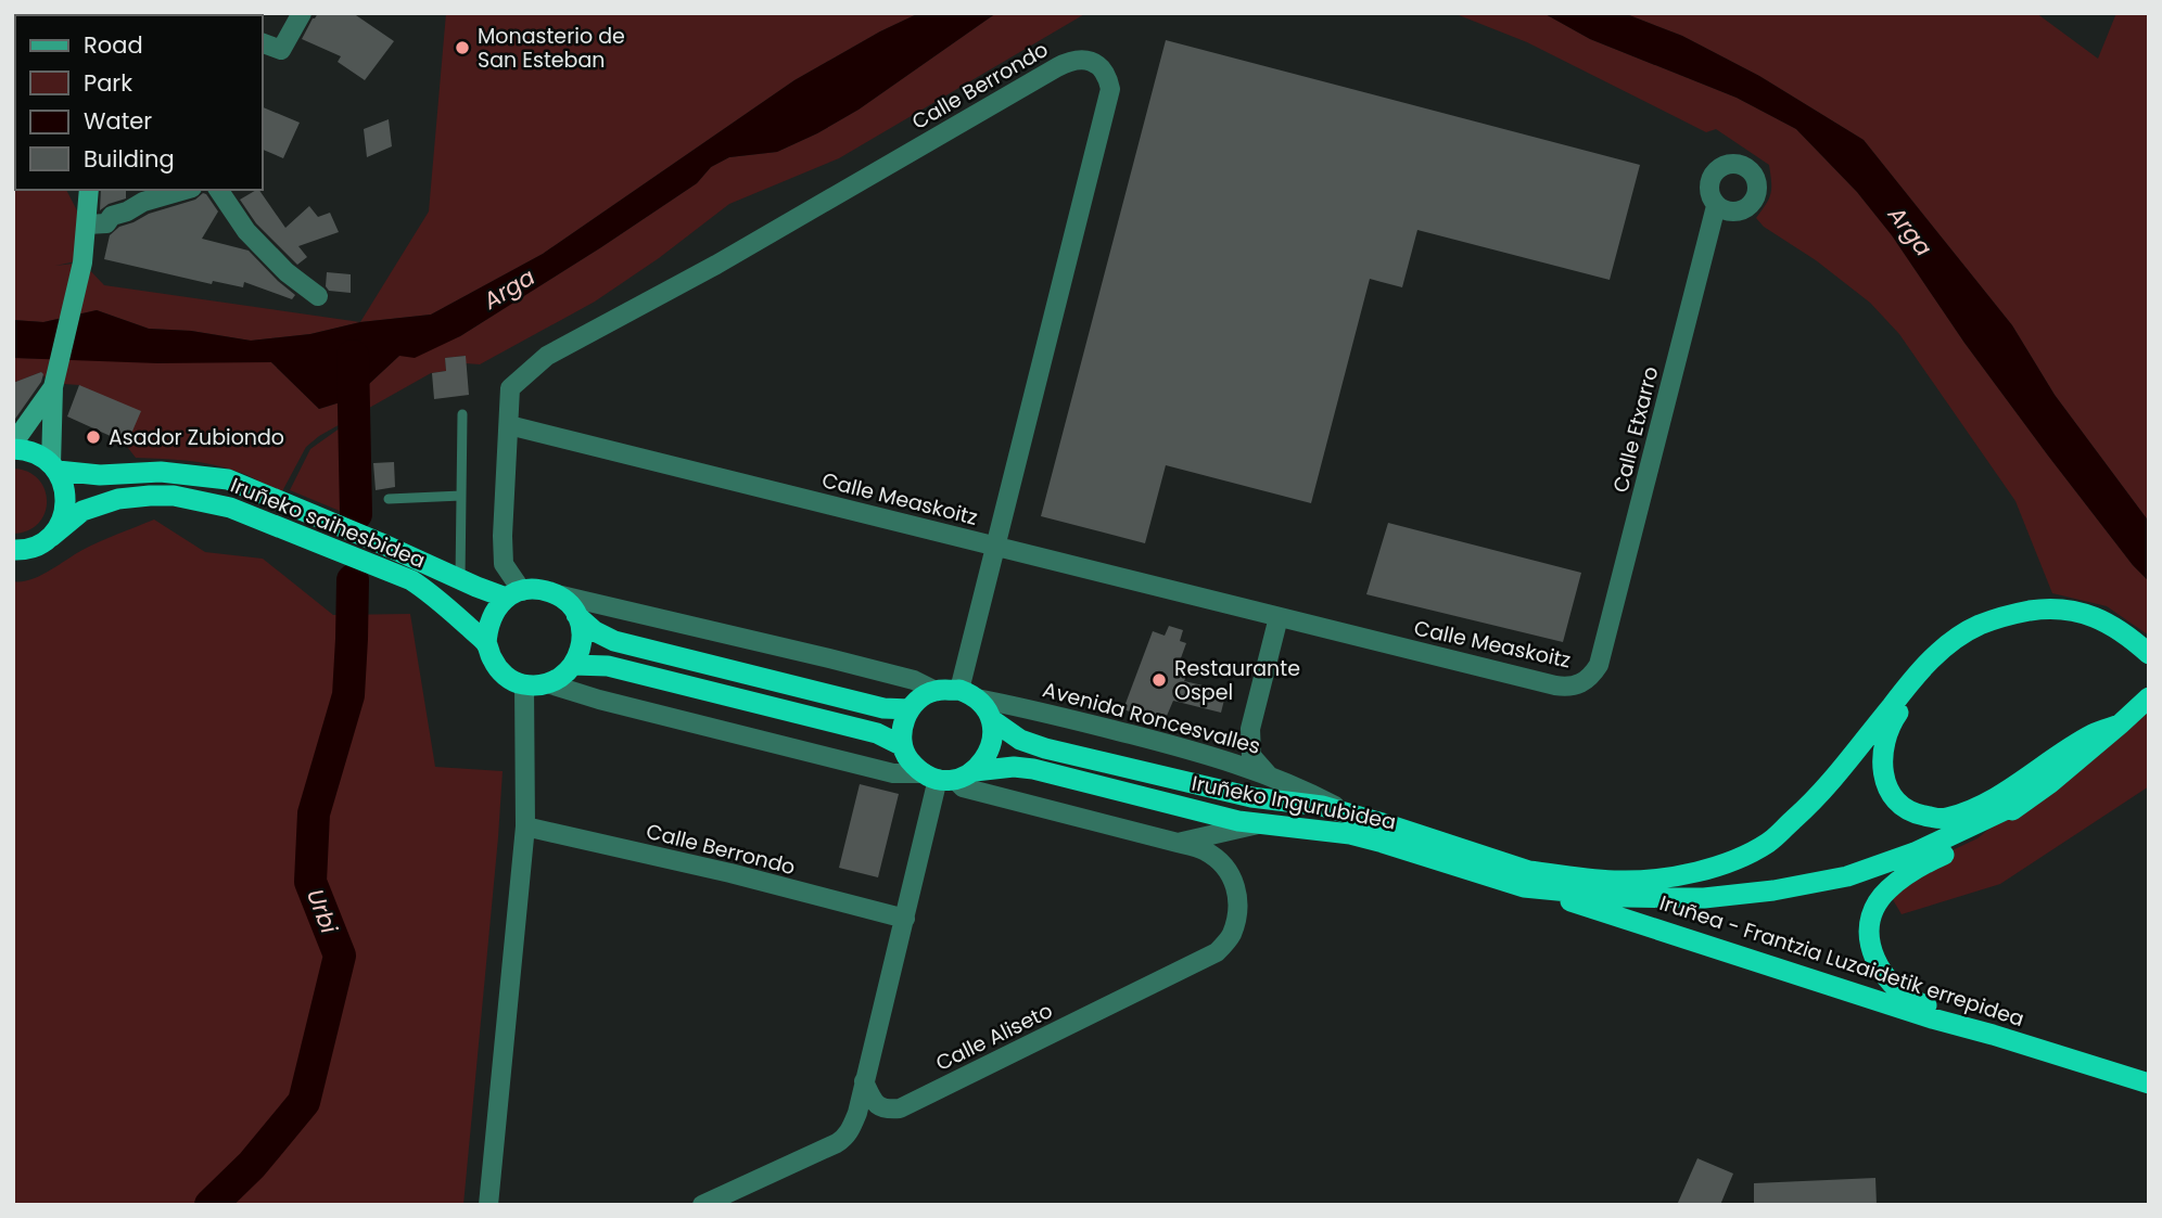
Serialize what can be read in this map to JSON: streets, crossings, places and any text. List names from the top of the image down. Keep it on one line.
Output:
{"streets":{"highway":["Iruñeko saihesbidea","Iruñeko Ingurubidea","Iruñea - Frantzia Luzaidetik errepidea"],"street":["Calle Berrondo","Calle Etxarro","Calle Measkoitz","Avenida Roncesvalles","Calle Aliseto"]},"crossings":[["Calle Berrondo","Calle Measkoitz"],["Calle Berrondo","Iruñeko saihesbidea"],["Calle Berrondo","Avenida Roncesvalles"],["Calle Berrondo","Iruñeko Ingurubidea"],["Calle Etxarro","Calle Measkoitz"],["Avenida Roncesvalles","Iruñeko Ingurubidea"],["Iruñeko Ingurubidea","Iruñea - Frantzia Luzaidetik errepidea"]],"water":["Arga","Urbi"],"places":["Monasterio de San Esteban","Asador Zubiondo","Restaurante Ospel"],"legend":["Road","Park","Water","Building"]}
